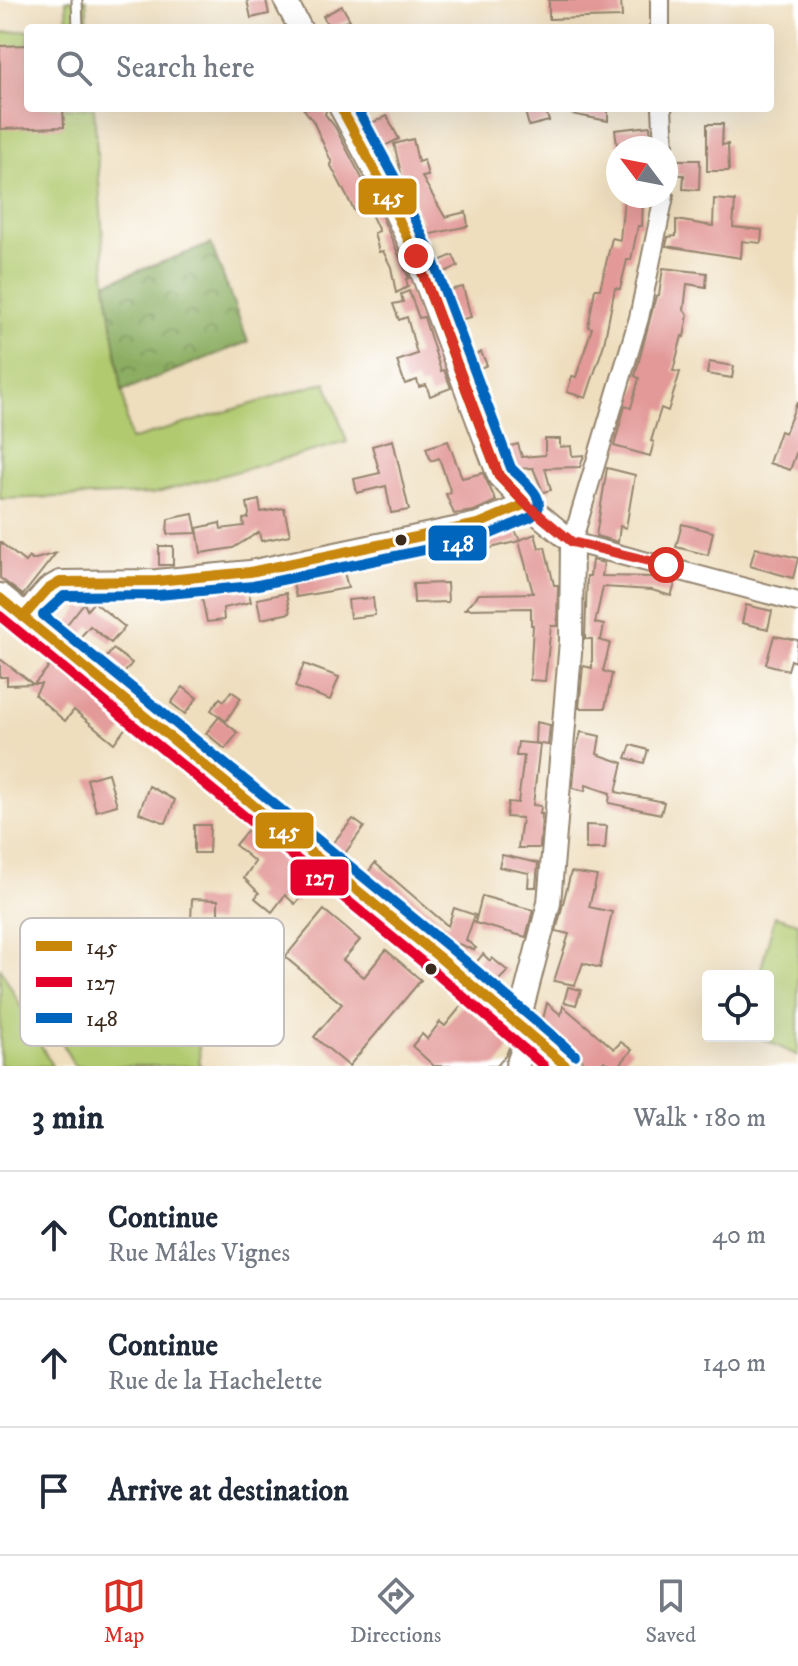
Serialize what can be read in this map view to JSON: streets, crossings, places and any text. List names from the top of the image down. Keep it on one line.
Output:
{"lines":["transit line 145","transit line 148","transit line 127"],"legend":["145","127","148"],"north":"top left","page":{"search":"Search here","heading":["3 min","Walk · 180 m"],"list":[["Continue","Rue Mâles Vignes","40 m"],["Continue","Rue de la Hachelette","140 m"],"Arrive at destination"],"nav":["Map","Directions","Saved"]}}
